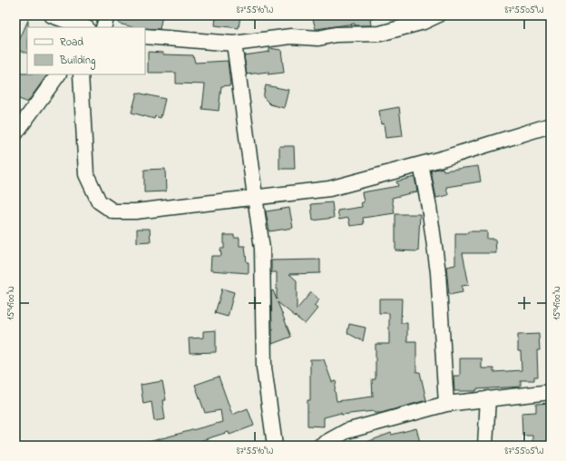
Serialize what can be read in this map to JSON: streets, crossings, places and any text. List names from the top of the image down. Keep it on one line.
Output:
{"legend":["Road","Building"],"coordinates":["87°55'10\"W","87°55'05\"W","15°49'00\"N"]}
